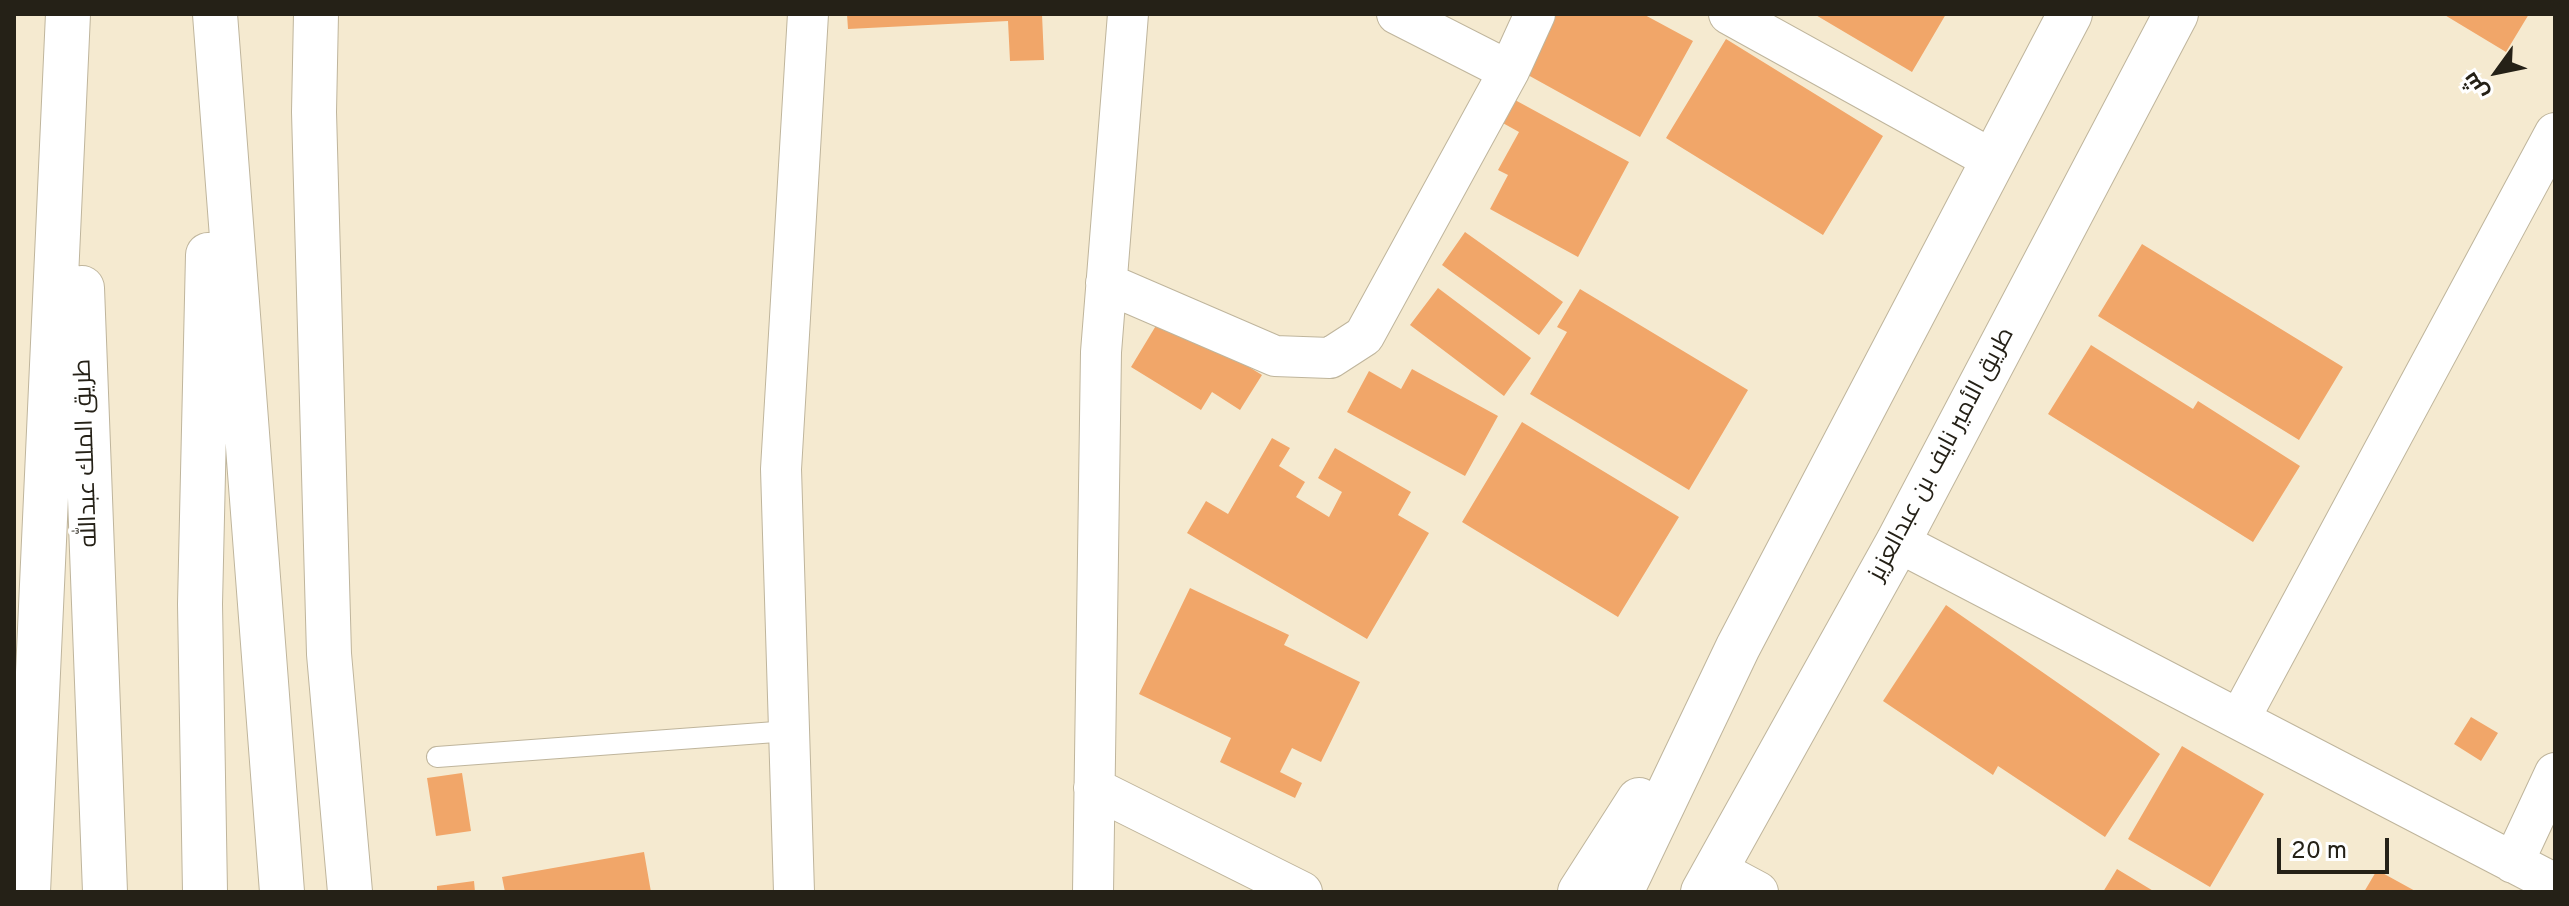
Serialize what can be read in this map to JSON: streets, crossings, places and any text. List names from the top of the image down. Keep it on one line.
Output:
{"streets":{"main road":["طريق الملك عبدالله","طريق الأمير نايف بن عبدالعزيز"]},"scale_bar":"20 m","north":"bottom left"}
